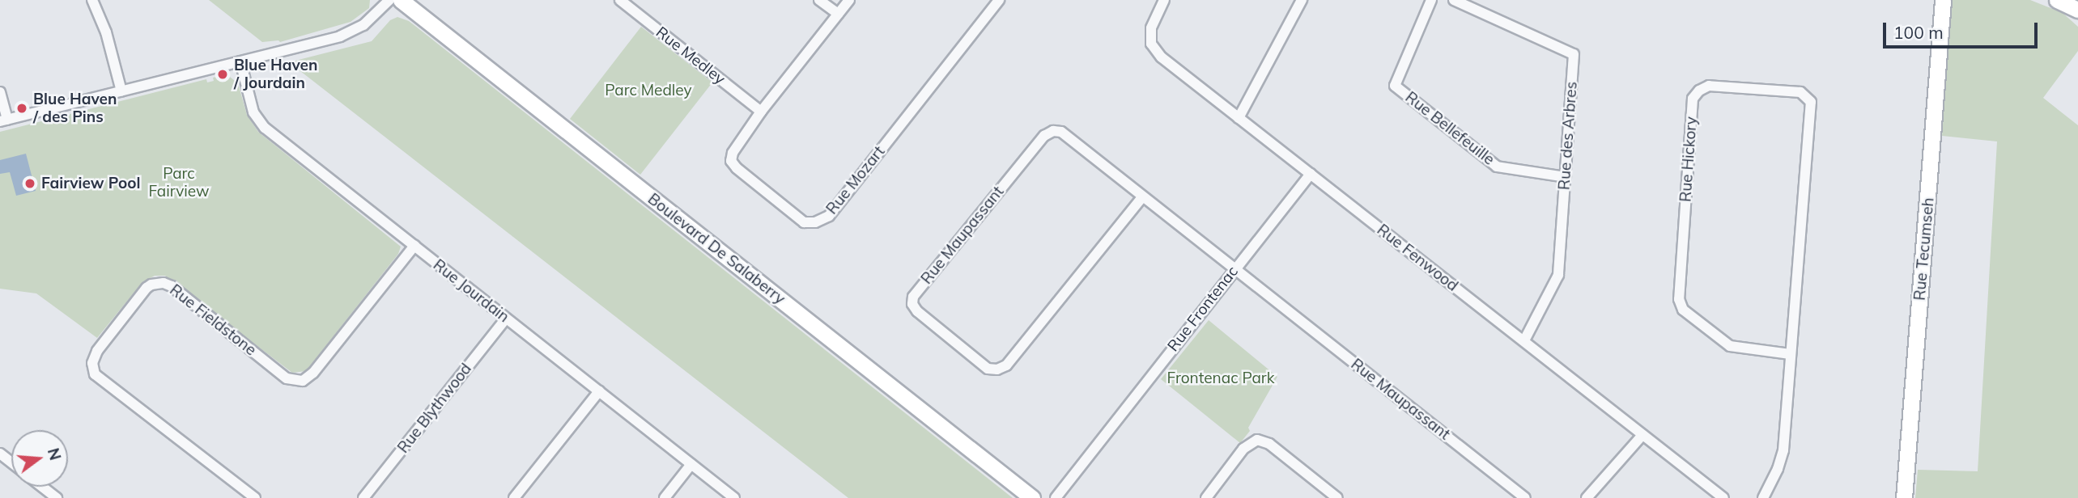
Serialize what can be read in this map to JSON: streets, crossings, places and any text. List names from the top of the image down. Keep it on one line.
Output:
{"streets":{"street":["Rue Medley","Rue Bellefeuille","Rue des Arbres","Rue Hickory","Rue Mozart","Rue Maupassant","Boulevard De Salaberry","Rue Tecumseh","Rue Fenwood","Rue Jourdain","Rue Frontenac","Rue Fieldstone","Rue Blythwood"]},"crossings":[["Rue Medley","Rue Mozart"],["Rue Bellefeuille","Rue des Arbres"],["Rue des Arbres","Rue Fenwood"],["Rue Maupassant","Rue Frontenac"],["Rue Fenwood","Rue Frontenac"],["Rue Jourdain","Rue Fieldstone"],["Rue Jourdain","Rue Blythwood"]],"parks":["Parc Medley","Parc Fairview","Frontenac Park"],"places":["Blue Haven / Jourdain","Blue Haven / des Pins","Fairview Pool"],"scale_bar":"100 m","north":"right"}
